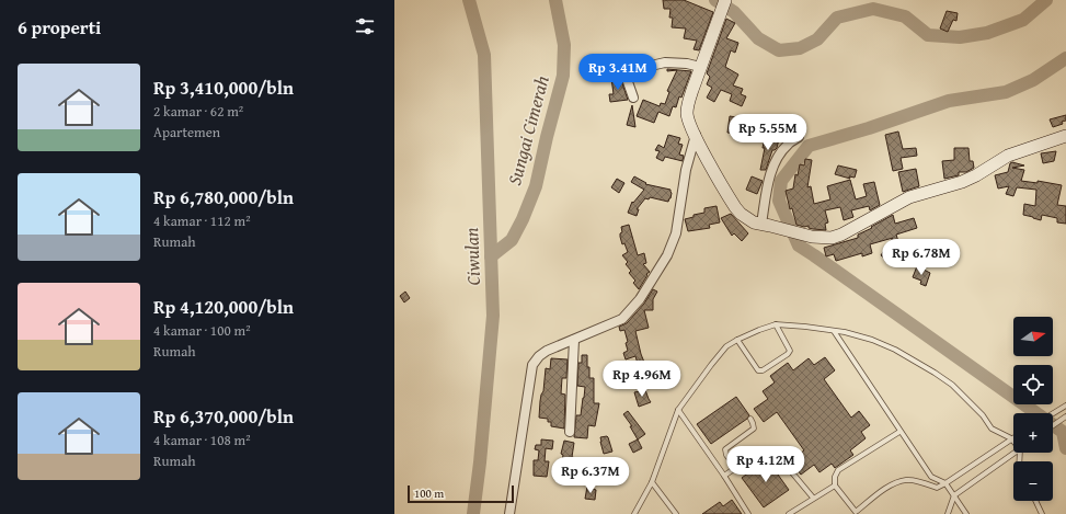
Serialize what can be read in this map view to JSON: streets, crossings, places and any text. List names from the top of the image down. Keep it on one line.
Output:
{"water":["Sungai Cimerah","Ciwulan"],"scale_bar":"100 m","north":"right","page":{"heading":"6 properti","list":[{"name":"Rp 3,410,000/bln","note":"2 kamar · 62 m² · Apartemen"},{"name":"Rp 6,780,000/bln","note":"4 kamar · 112 m² · Rumah"},{"name":"Rp 4,120,000/bln","note":"4 kamar · 100 m² · Rumah"},{"name":"Rp 6,370,000/bln","note":"4 kamar · 108 m² · Rumah"}],"price":["Rp 3.41M","Rp 5.55M","Rp 6.78M","Rp 4.96M","Rp 4.12M","Rp 6.37M"],"map_buttons":["+","−"],"scale":"100 m"}}
